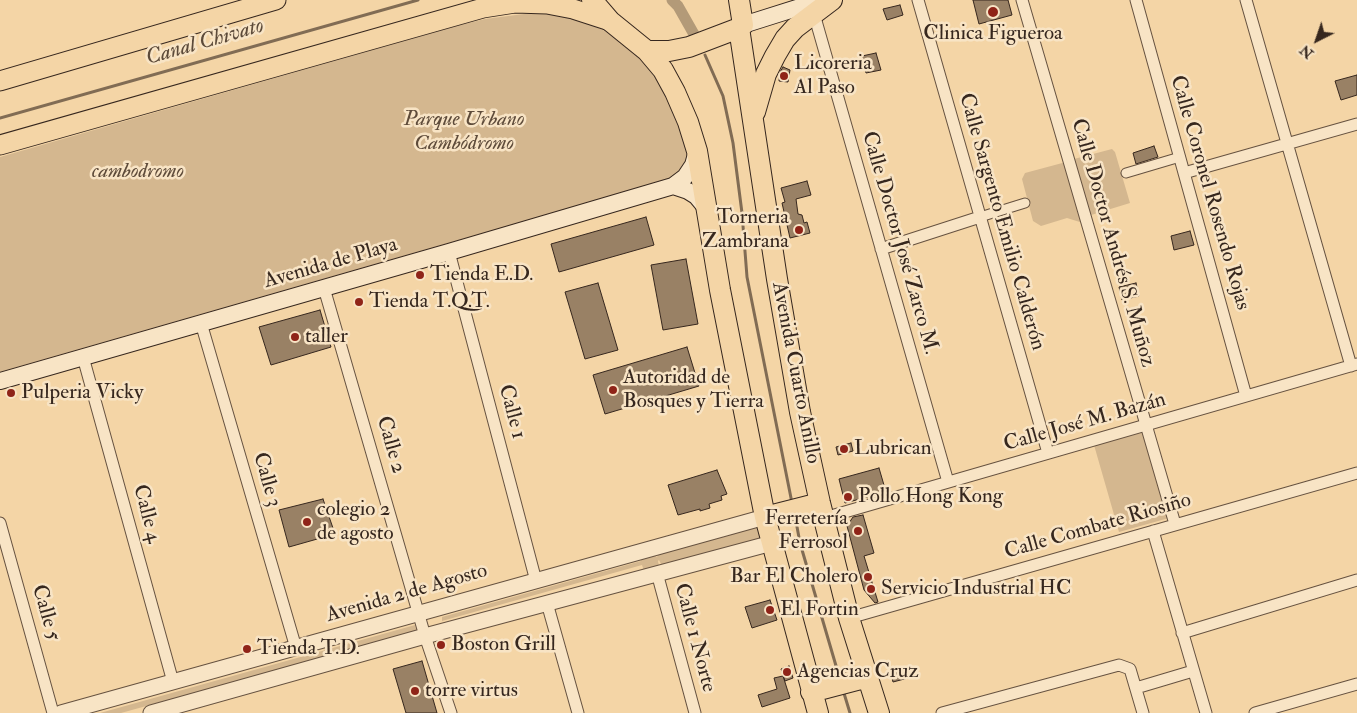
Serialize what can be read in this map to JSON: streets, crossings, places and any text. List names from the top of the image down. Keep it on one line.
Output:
{"streets":{"highway":["Avenida Cuarto Anillo"],"main road":["Avenida de Playa"],"street":["Calle Coronel Rosendo Rojas","Calle Sargento Emilio Calderón","Calle Doctor José Zarco M.","Calle Doctor Andrés S. Muñoz","Calle 1","Calle José M. Bazán","Calle 2","Calle 3","Calle 4","Calle Combate Riosiño","Avenida 2 de Agosto","Calle 5","Calle 1 Norte"]},"crossings":[["Calle Coronel Rosendo Rojas","Calle José M. Bazán"],["Calle Sargento Emilio Calderón","Calle José M. Bazán"],["Calle Doctor José Zarco M.","Calle José M. Bazán"],["Calle Doctor Andrés S. Muñoz","Calle José M. Bazán"],["Calle Doctor Andrés S. Muñoz","Calle Combate Riosiño"],["Avenida de Playa","Calle 1"],["Avenida de Playa","Calle 2"],["Avenida de Playa","Calle 3"],["Avenida de Playa","Calle 4"],["Avenida Cuarto Anillo","Calle José M. Bazán"],["Avenida Cuarto Anillo","Calle Combate Riosiño"],["Calle 1","Avenida 2 de Agosto"],["Calle 2","Avenida 2 de Agosto"],["Calle 3","Avenida 2 de Agosto"],["Calle 4","Avenida 2 de Agosto"]],"water":["Canal Chivato"],"parks":["Parque Urbano Cambódromo","cambodromo"],"places":["Clinica Figueroa","Licoreria Al Paso","Torneria Zambrana","Tienda E.D.","Tienda T.Q.T.","taller","Autoridad de Bosques y Tierra","Pulperia Vicky","Lubrican","Pollo Hong Kong","colegio 2 de agosto","Ferretería Ferrosol","Bar El Cholero","Servicio Industrial HC","El Fortin","Boston Grill","Tienda T.D.","Agencias Cruz","torre virtus"],"north":"bottom left"}
